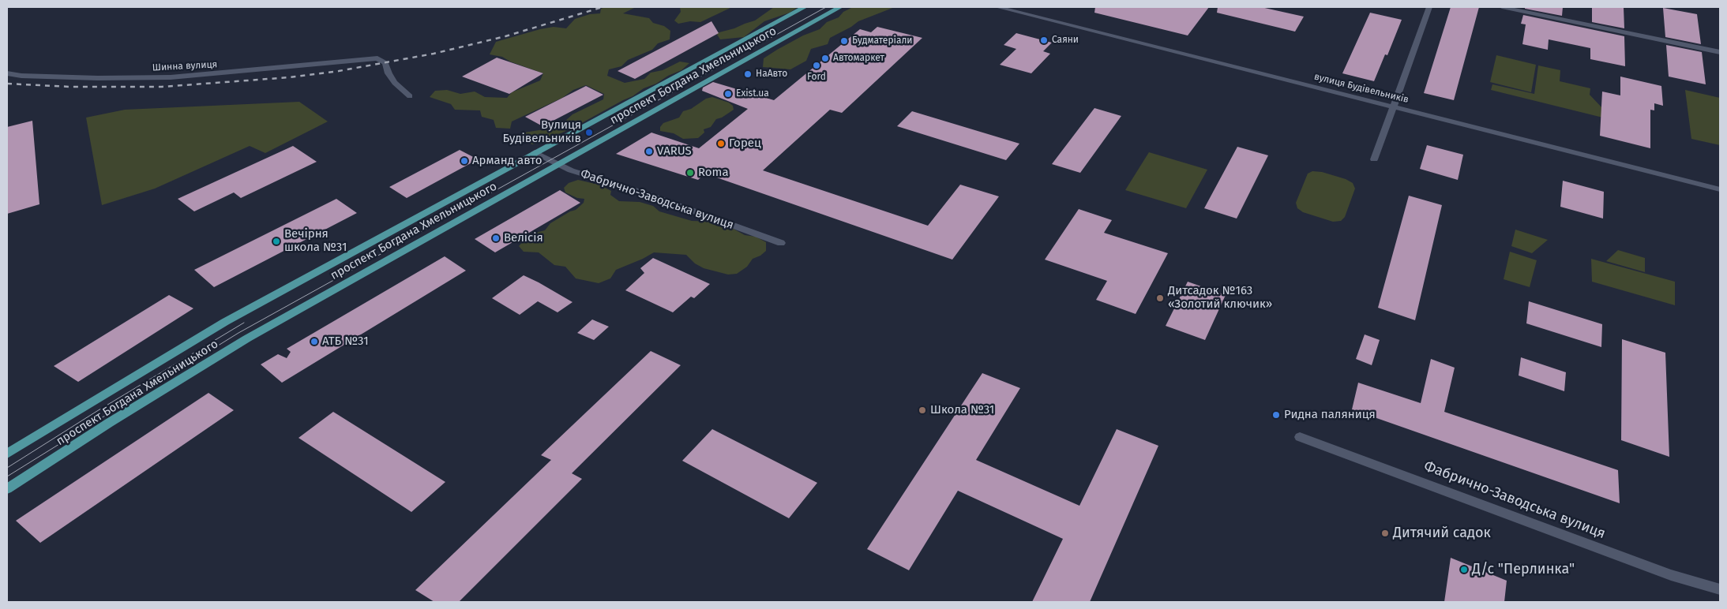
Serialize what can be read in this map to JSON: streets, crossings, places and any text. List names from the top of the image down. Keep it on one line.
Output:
{"streets":{"main road":["проспект Богдана Хмельницького"],"street":["Шинна вулиця","вулиця Будівельників","Фабрично-Заводська вулиця"]},"crossings":[["проспект Богдана Хмельницького","Фабрично-Заводська вулиця"]],"places":["Саяни","Будматеріали","Автомаркет","Ford","НаАвто","Exist.ua","Вулиця Будівельників","Горец","VARUS","Арманд авто","Roma","Велісія","Вечірня школа №31","Дитсадок №163 «Золотий ключик»","АТБ №31","Школа №31","Ридна паляниця","Дитячий садок","Д/с \"Перлинка\""]}
